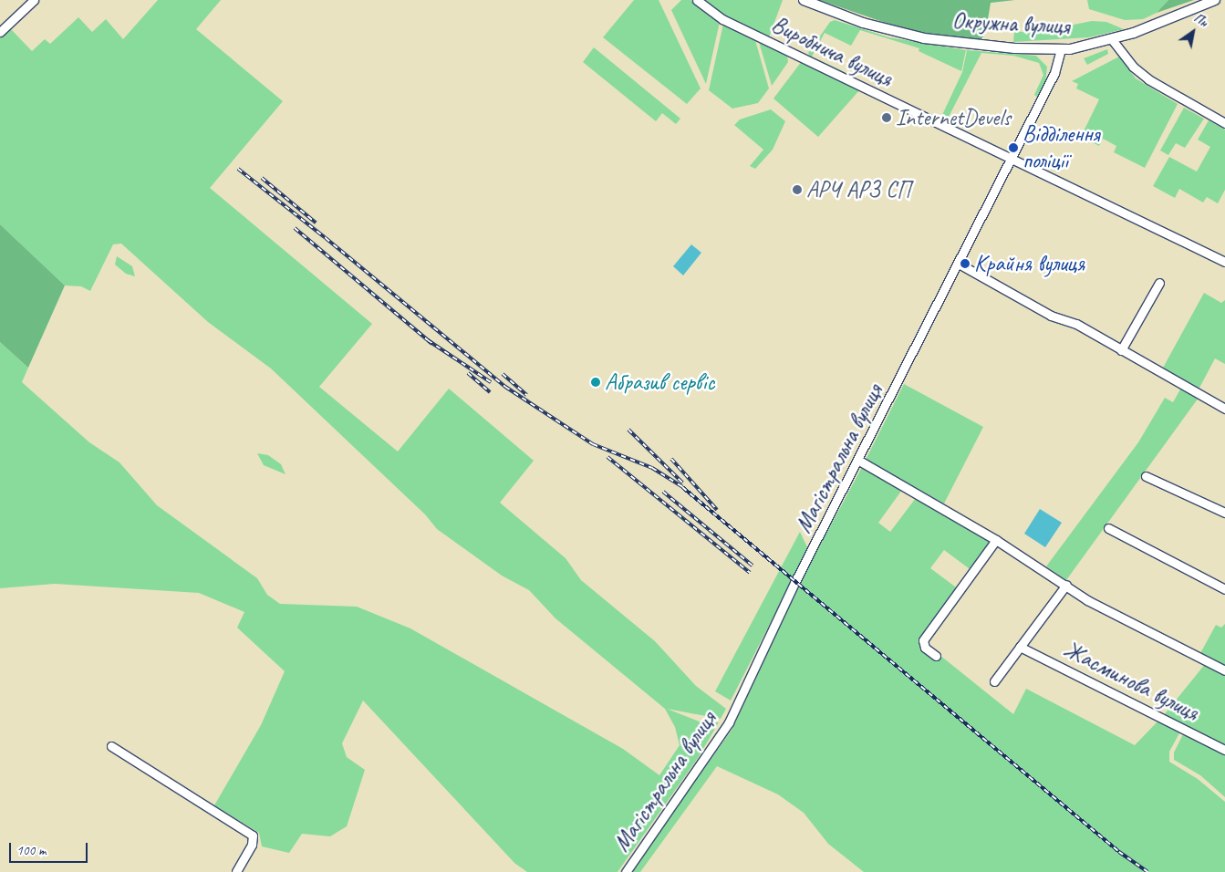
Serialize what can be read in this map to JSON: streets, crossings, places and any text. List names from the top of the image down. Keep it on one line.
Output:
{"streets":{"main road":["Окружна вулиця"],"street":["Виробнича вулиця","Магістральна вулиця","Жасминова вулиця"]},"crossings":[["Окружна вулиця","Магістральна вулиця"],["Виробнича вулиця","Магістральна вулиця"]],"places":["InternetDevels","Відділення поліції","АРЧ АРЗ СП","Крайня вулиця","Абразив сервіс"],"scale_bar":"100 m","north":"top right"}
